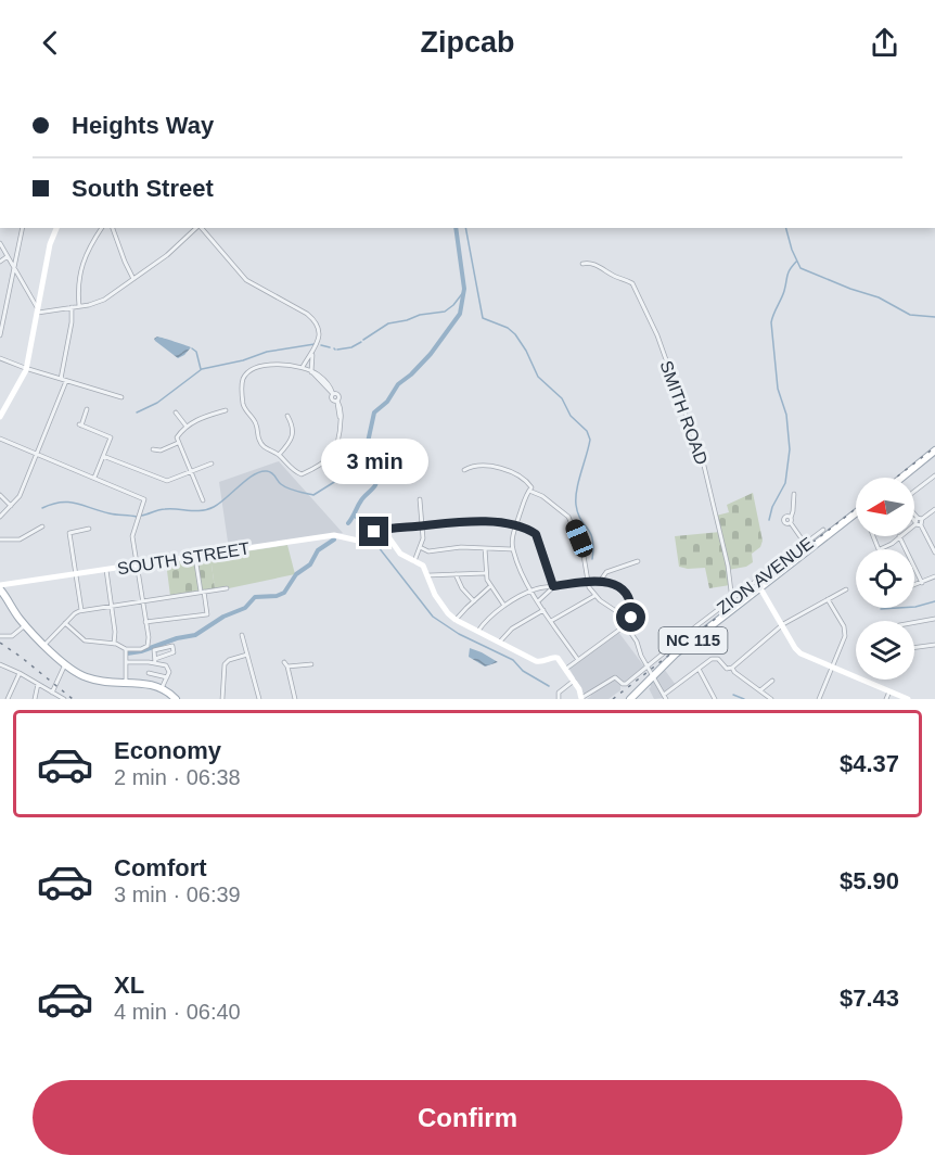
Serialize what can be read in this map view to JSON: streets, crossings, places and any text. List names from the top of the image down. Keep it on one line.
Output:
{"streets":{"main road":["NC 115"],"street":["SMITH ROAD","SOUTH STREET","ZION AVENUE"]},"crossings":[["SMITH ROAD","ZION AVENUE"]],"north":"left","page":{"header":"Zipcab","banner":["Heights Way","South Street"],"bubble":"3 min","list":[{"name":"Economy","note":"2 min · 06:38","value":"$4.37"},{"name":"Comfort","note":"3 min · 06:39","value":"$5.90"},{"name":"XL","note":"4 min · 06:40","value":"$7.43"}],"buttons":"Confirm"}}
